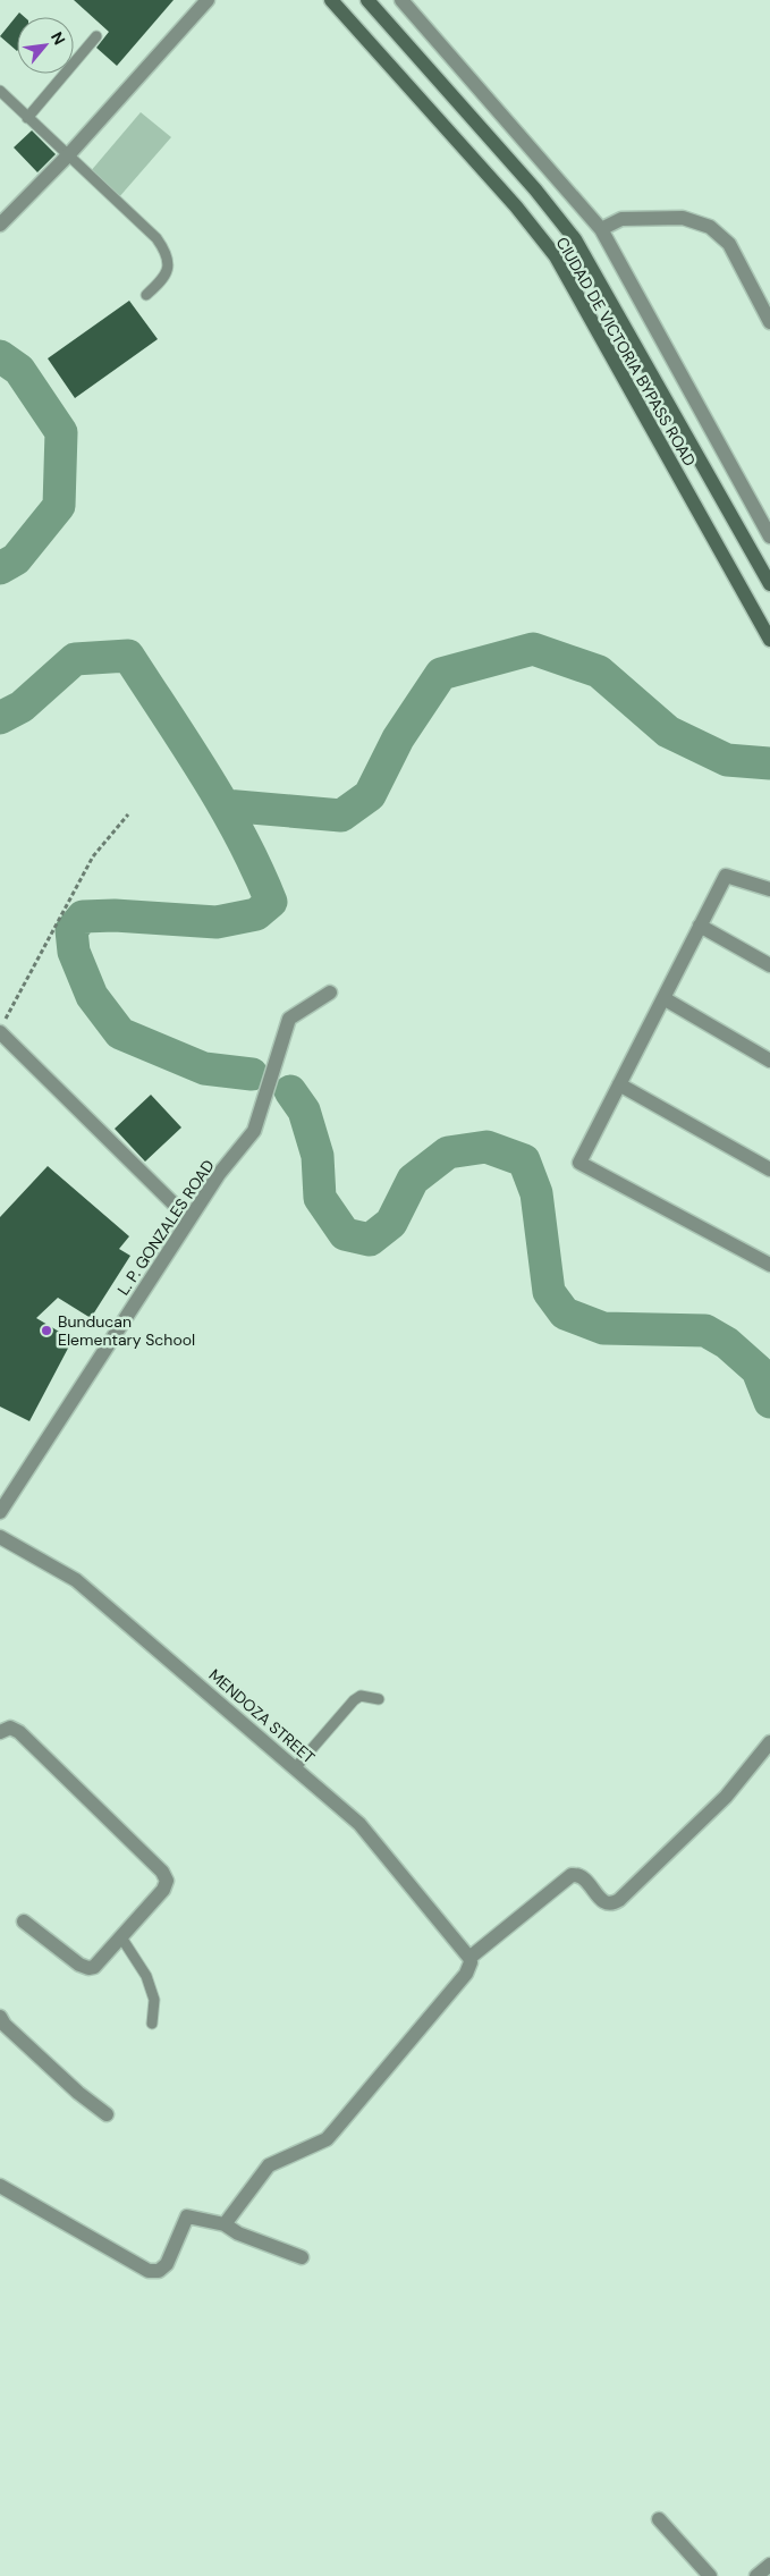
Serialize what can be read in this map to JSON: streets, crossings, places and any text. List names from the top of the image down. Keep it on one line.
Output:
{"streets":{"main road":["CIUDAD DE VICTORIA BYPASS ROAD"],"street":["L. P. GONZALES ROAD","MENDOZA STREET"]},"places":["Bunducan Elementary School"],"north":"top right"}
